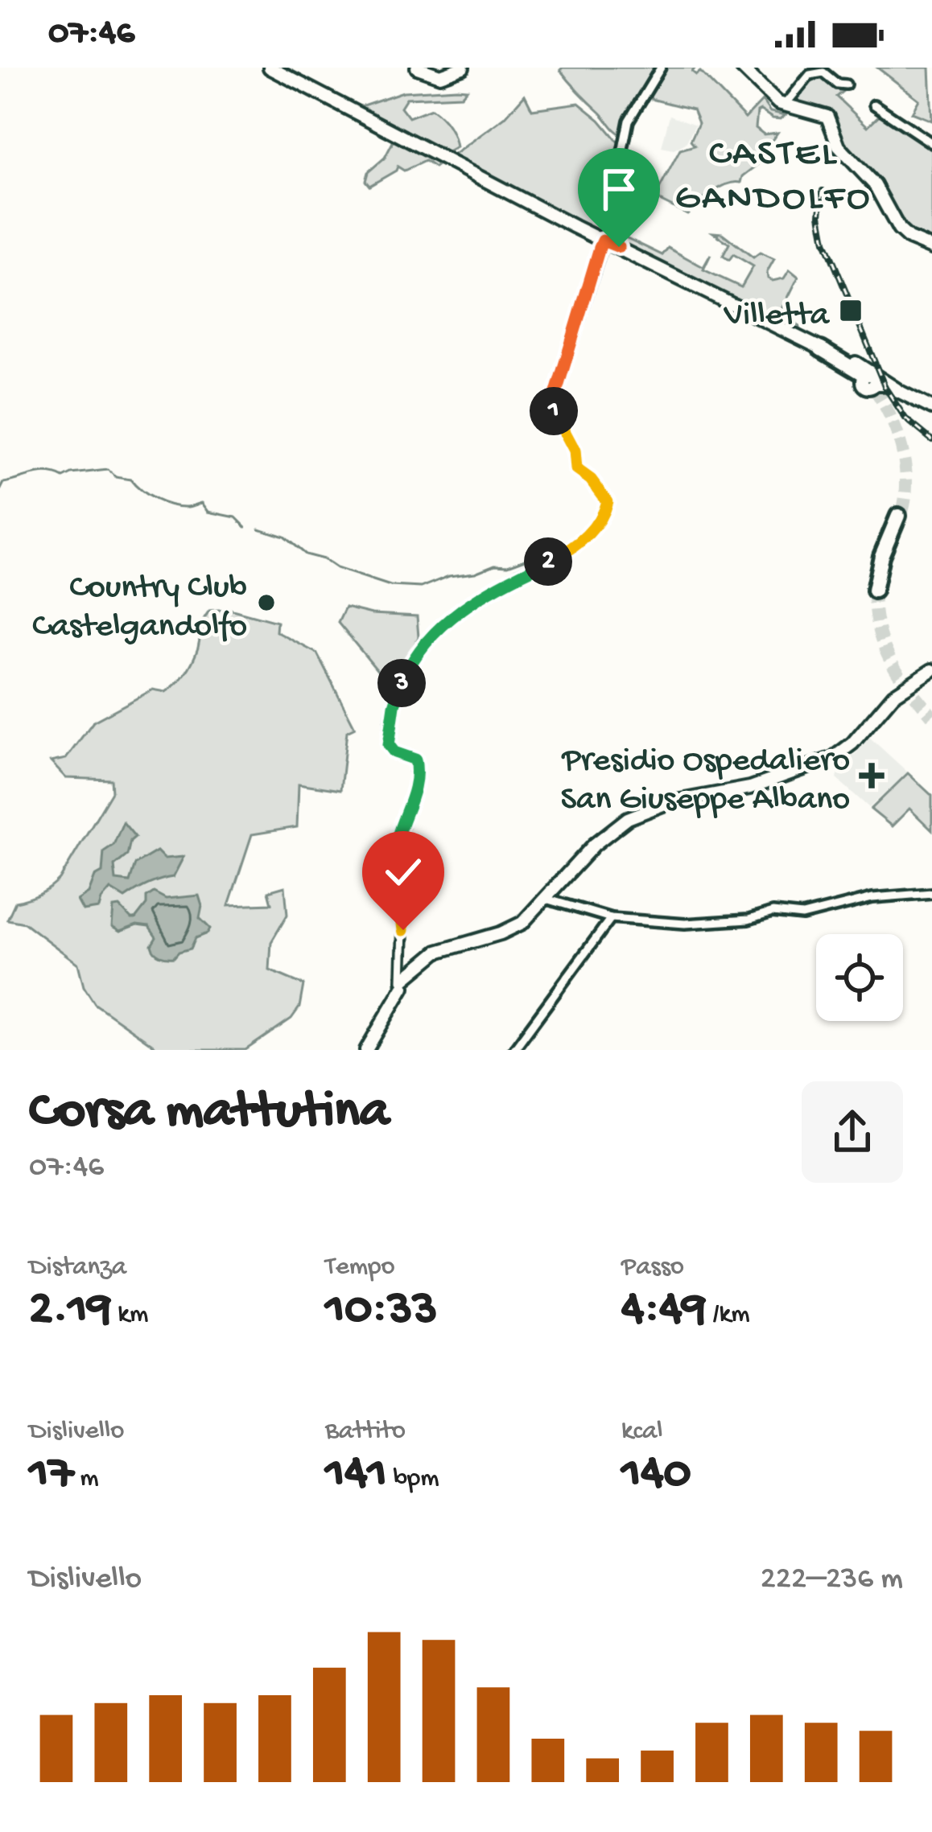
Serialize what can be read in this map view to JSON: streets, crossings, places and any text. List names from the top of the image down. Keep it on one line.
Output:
{"districts":["CASTEL GANDOLFO"],"places":{"transit":["Villetta"],"other":["Country Club Castelgandolfo"],"health":["Presidio Ospedaliero San Giuseppe Albano"]},"page":{"status":"07:46","pins":["1","2","3"],"heading":["Corsa mattutina","07:46"],"stats":[["Distanza","2.19 km"],["Tempo","10:33"],["Passo","4:49 /km"],["Dislivello","17 m"],["Battito","141 bpm"],["kcal","140"]],"chart":["Dislivello","222–236 m"]}}
